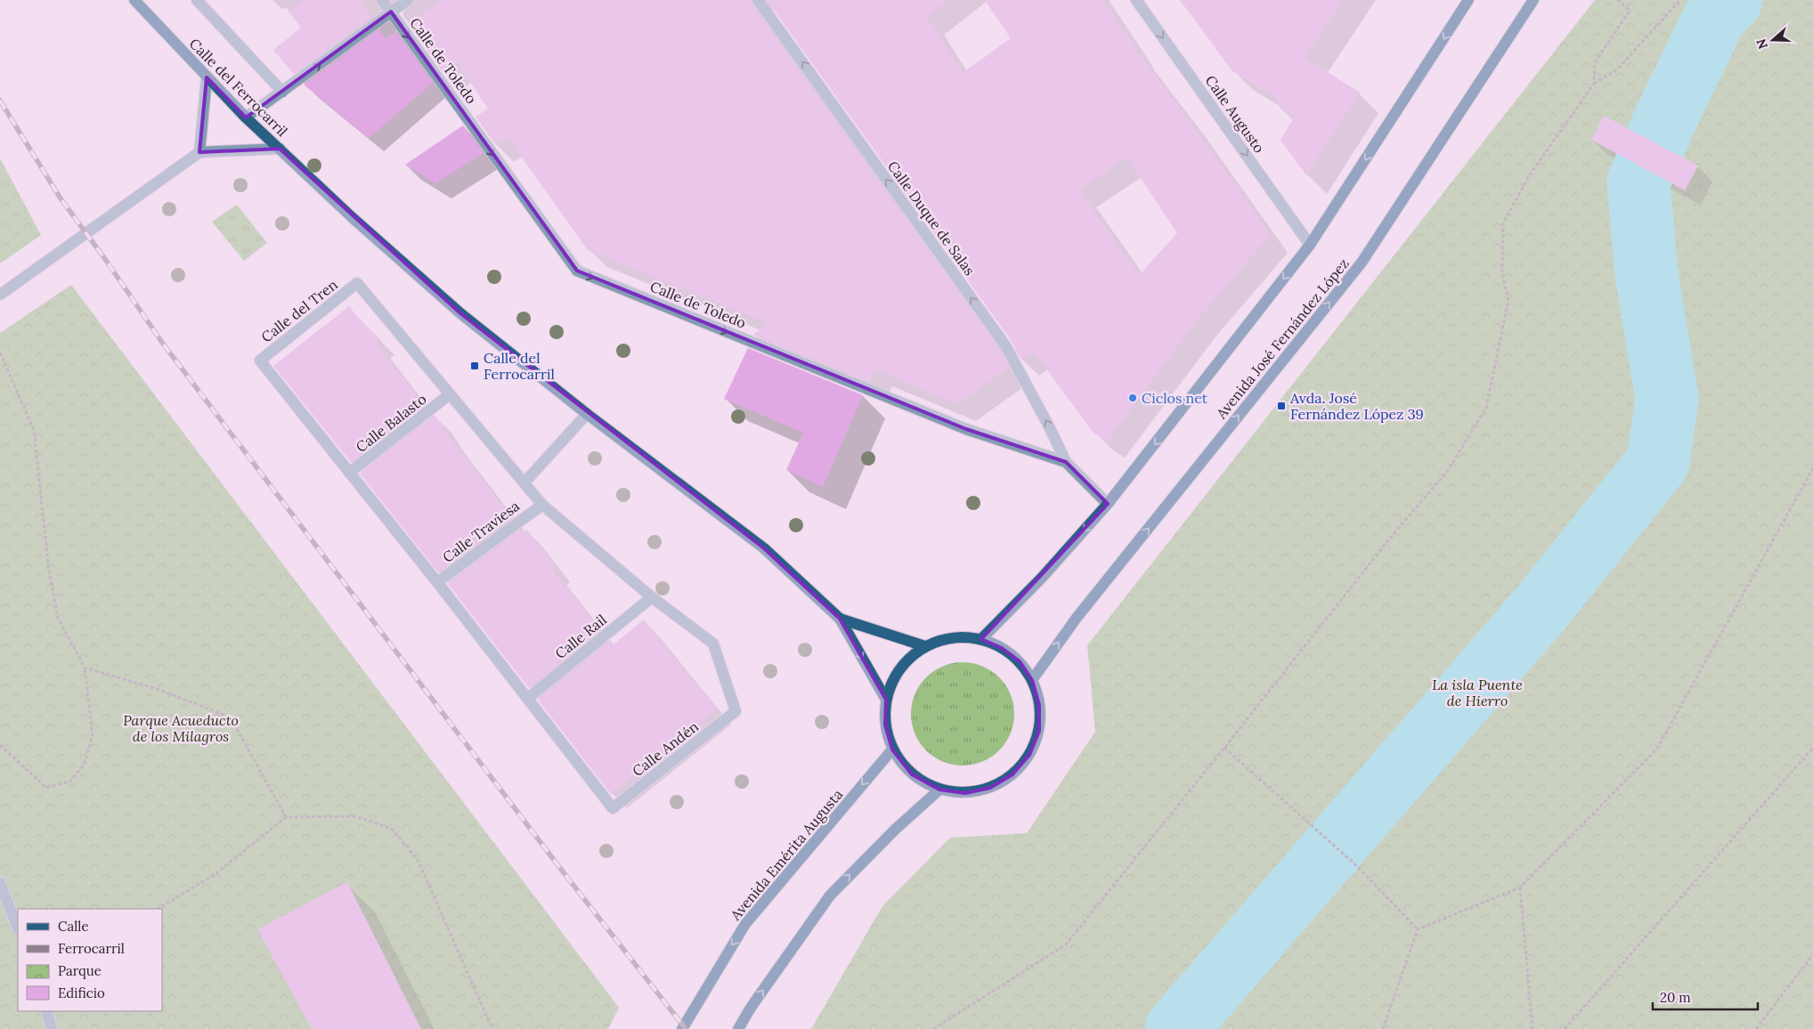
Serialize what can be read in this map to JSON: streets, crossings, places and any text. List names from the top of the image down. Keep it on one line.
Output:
{"streets":{"main road":["Calle del Ferrocarril","Avenida José Fernández López","Avenida Emérita Augusta"],"street":["Calle de Toledo","Calle Augusto","Calle Duque de Salas","Calle del Tren","Calle Balasto","Calle Traviesa","Calle Rail","Calle Andén"]},"crossings":[["Calle de Toledo","Calle Duque de Salas"],["Calle del Ferrocarril","Avenida José Fernández López"],["Calle del Ferrocarril","Calle Traviesa"],["Calle del Ferrocarril","Avenida Emérita Augusta"],["Calle del Tren","Calle Balasto"],["Avenida José Fernández López","Avenida Emérita Augusta"],["Calle Rail","Calle Andén"]],"one_way":["Calle de Toledo","Calle Augusto","Calle Duque de Salas"],"parks":["La isla Puente de Hierro","Parque Acueducto de los Milagros"],"places":{"transit":["Calle del Ferrocarril","Avda. José Fernández López 39"],"other":["Ciclos net"]},"legend":["Calle","Ferrocarril","Parque","Edificio"],"scale_bar":"20 m","north":"left"}
